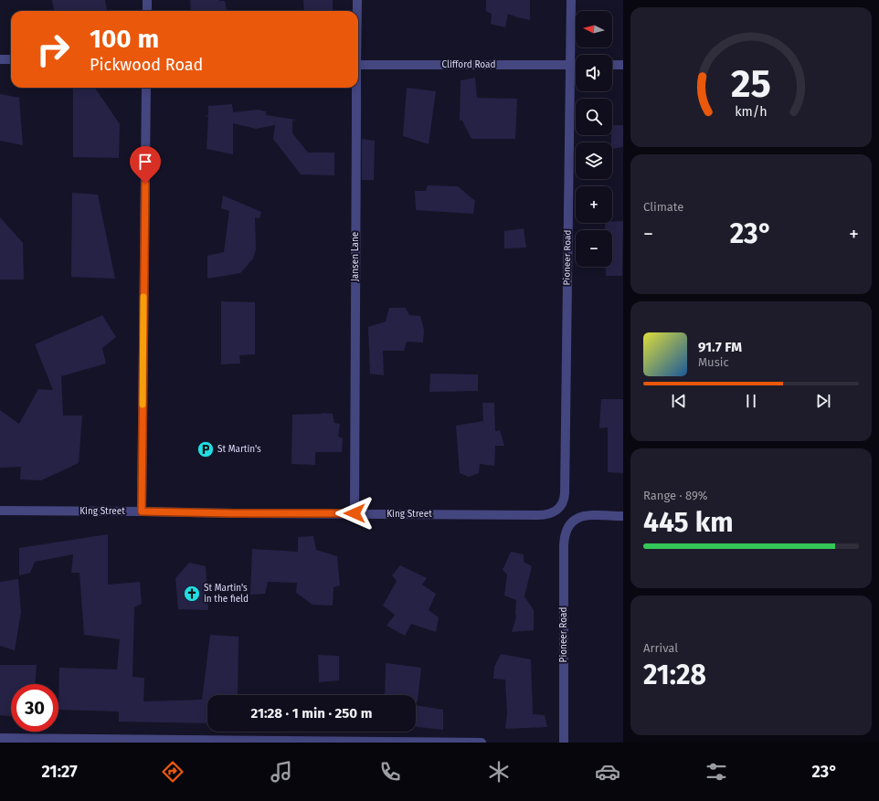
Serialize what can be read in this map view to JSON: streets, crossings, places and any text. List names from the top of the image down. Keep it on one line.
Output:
{"streets":{"street":["Clifford Road","Jansen Lane","Pioneer Road","King Street"]},"crossings":[["Clifford Road","Pioneer Road"],["Jansen Lane","King Street"],["Pioneer Road","King Street"]],"places":{"parking":["St Martin's"],"church":["St Martin's in the field"]},"north":"left","page":{"map_buttons":["+","−"],"turn":["100 m","Pickwood Road"],"tile":["Climate",["Range · 89%","445 km"],["Arrival","21:28"]],"heat":["−","23°","+"],"song":["91.7 FM","Music"],"limit":"30","trip":"21:28 · 1 min · 250 m","tabs":["21:27","23°"],"gauge":["25","km/h"]}}
